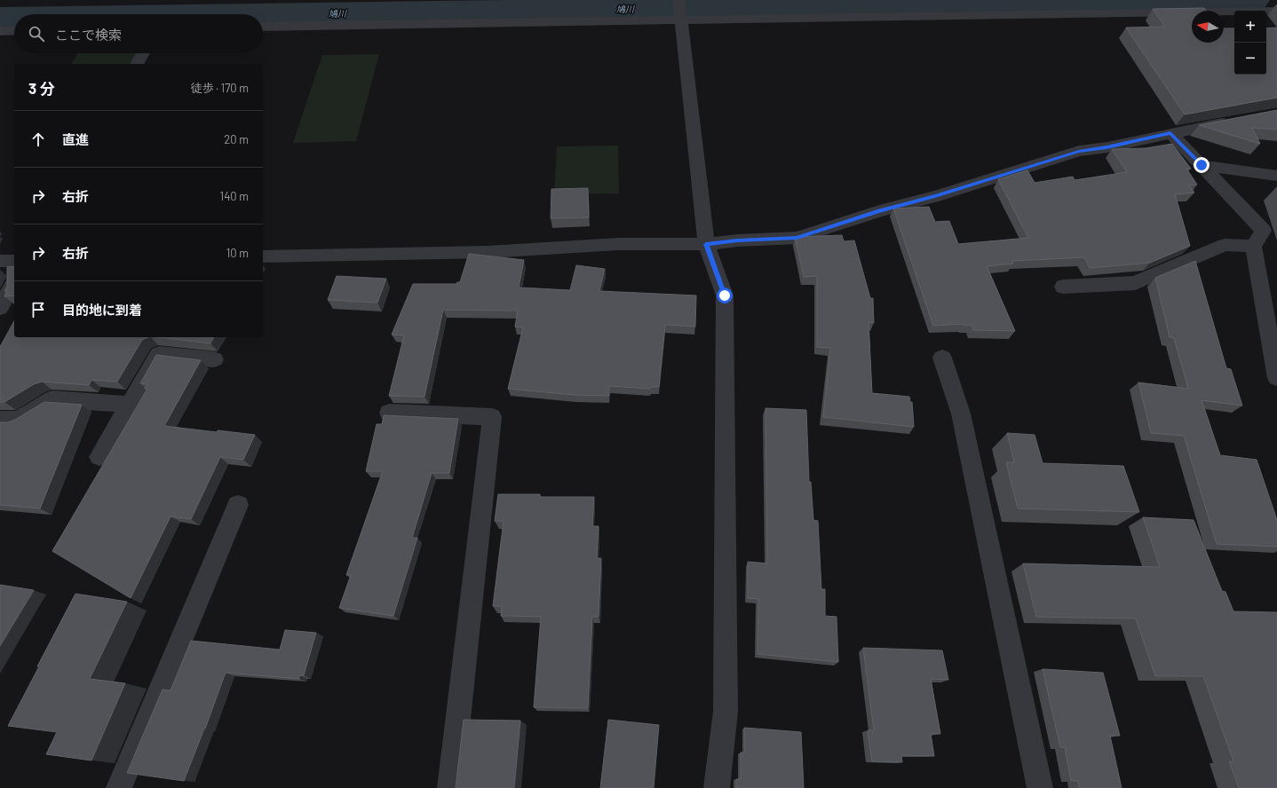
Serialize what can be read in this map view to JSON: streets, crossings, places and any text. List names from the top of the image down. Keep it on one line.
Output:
{"water":["鳩川"],"north":"left","page":{"map_buttons":["+","−"],"search":"ここで検索","heading":["3 分","徒歩 · 170 m"],"list":[["直進","20 m"],["右折","140 m"],["右折","10 m"],"目的地に到着"]}}
